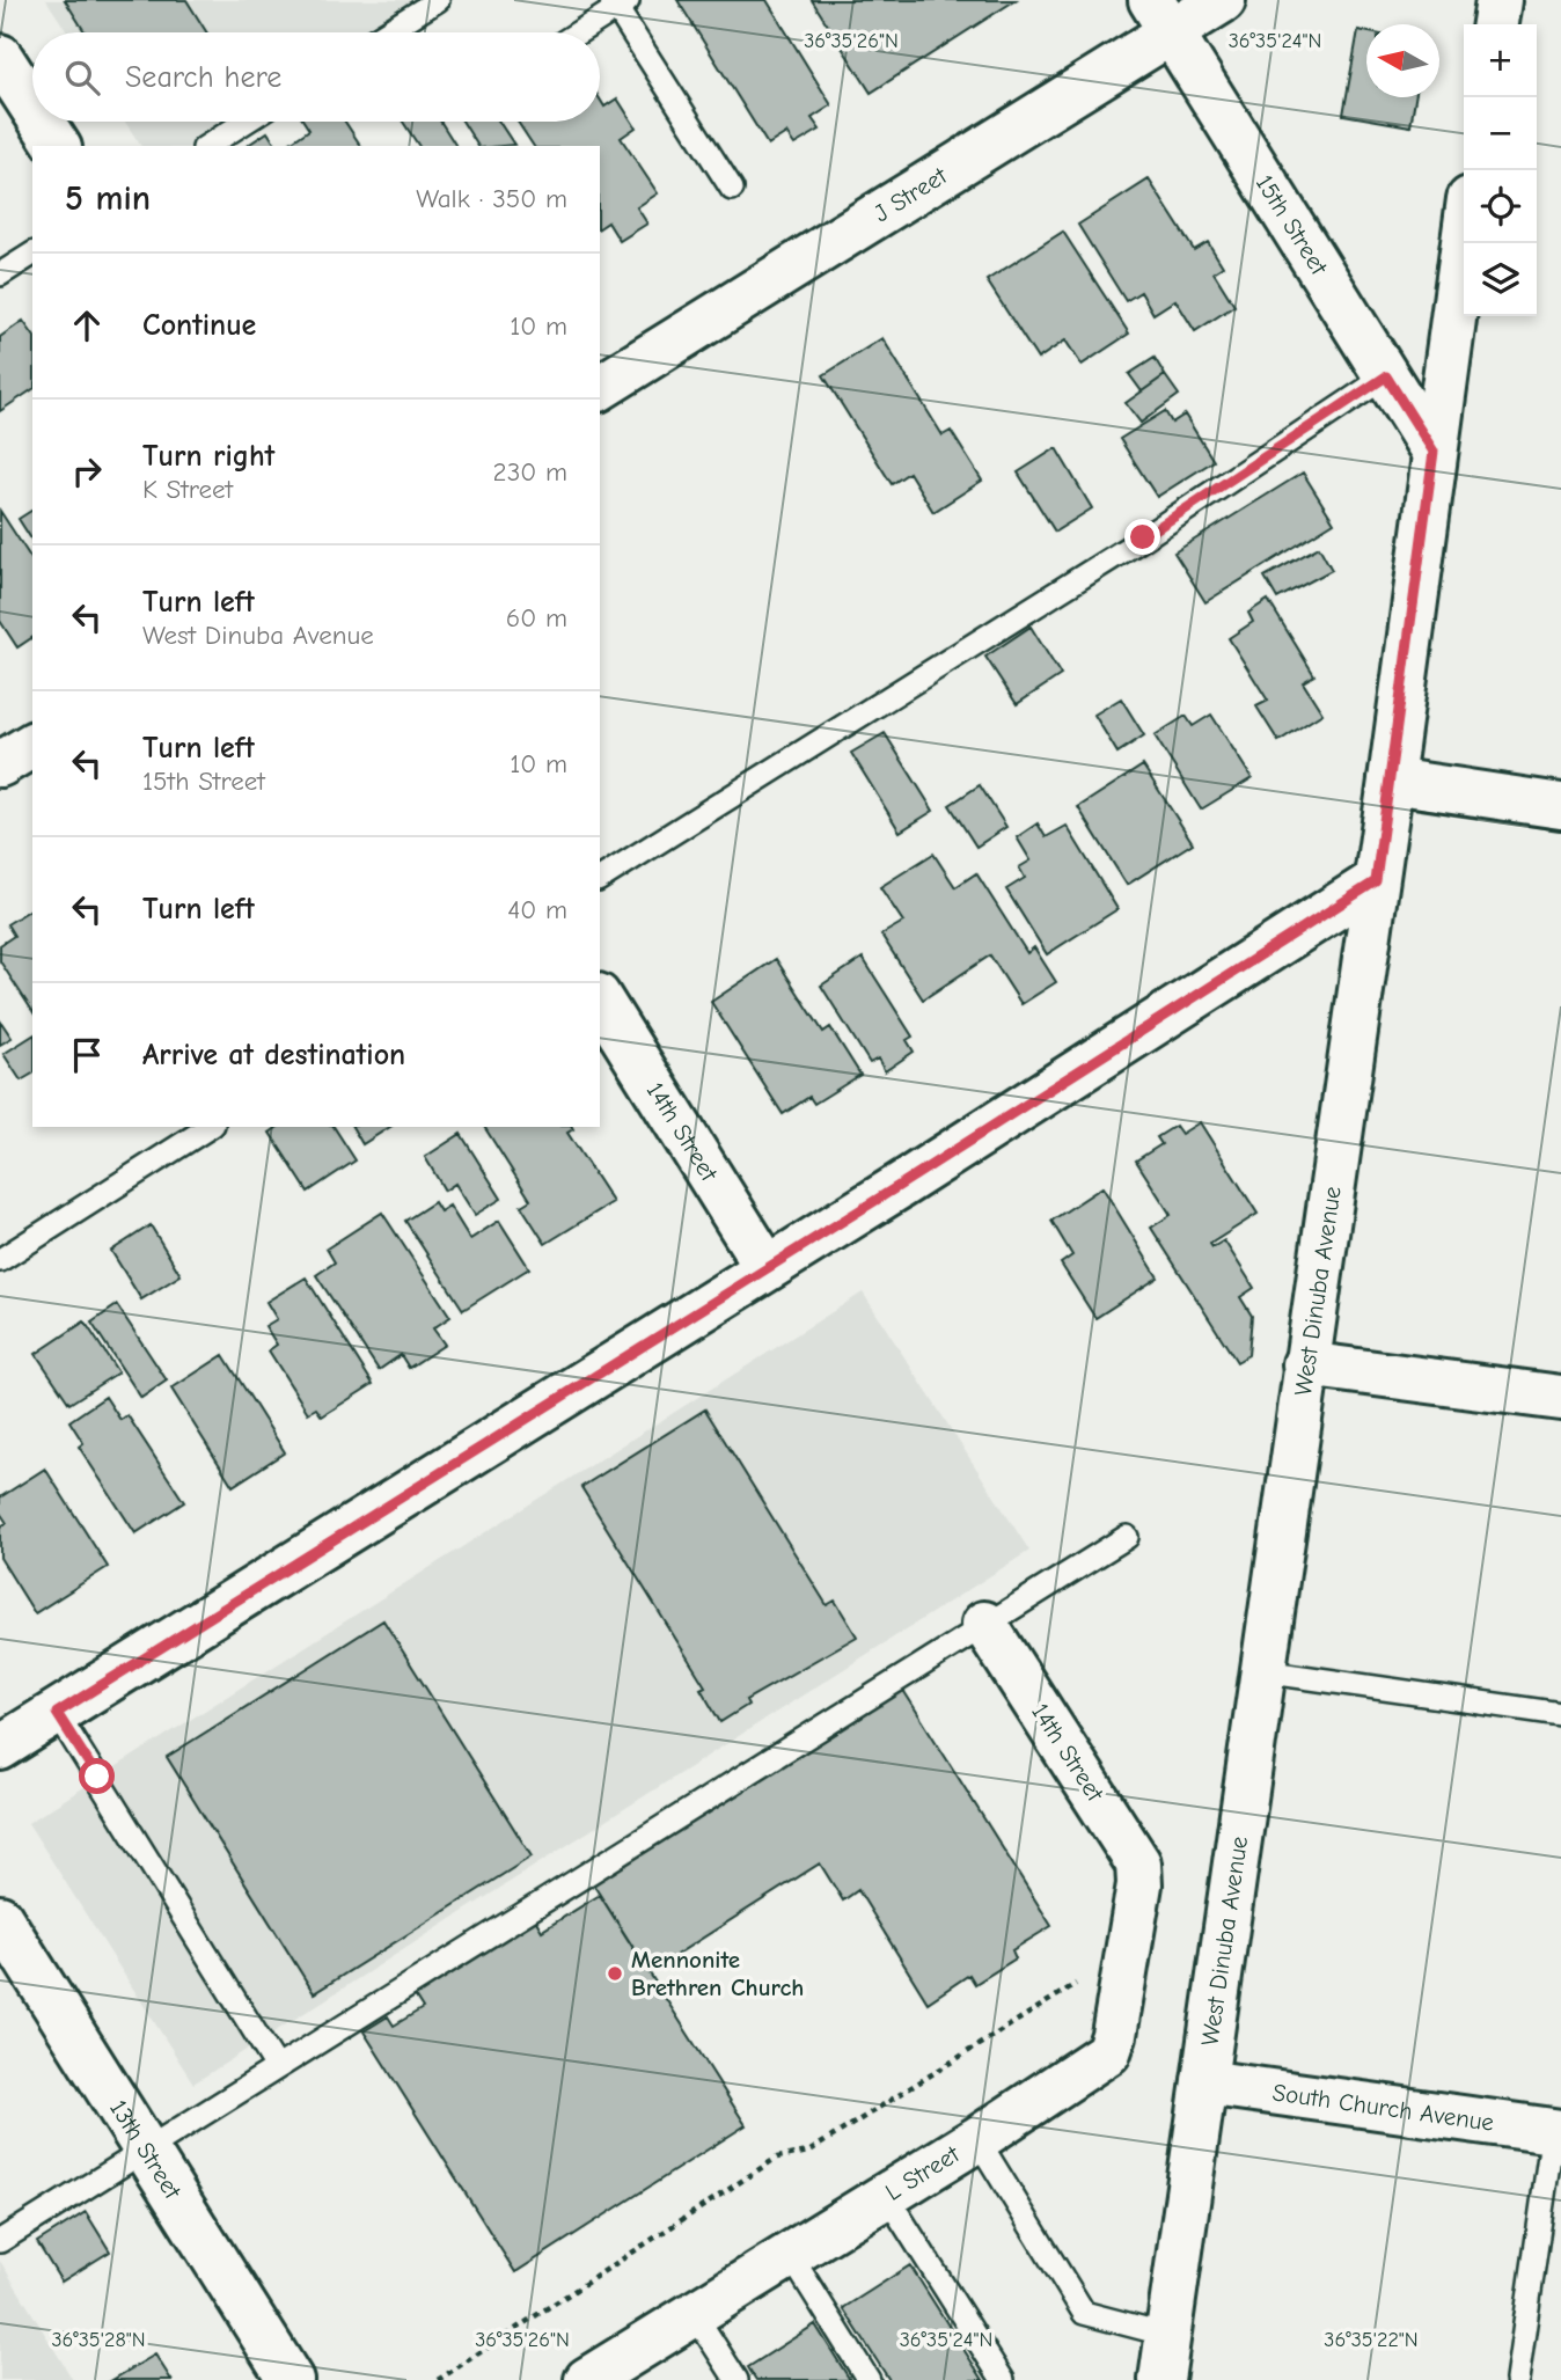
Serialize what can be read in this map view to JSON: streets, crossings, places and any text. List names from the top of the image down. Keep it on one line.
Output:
{"streets":{"street":["J Street","15th Street","14th Street","West Dinuba Avenue","South Church Avenue","13th Street","L Street"]},"crossings":[["J Street","15th Street"],["15th Street","West Dinuba Avenue"],["14th Street","L Street"],["West Dinuba Avenue","South Church Avenue"]],"places":["Mennonite Brethren Church"],"north":"left","page":{"map_buttons":["+","−"],"search":"Search here","heading":["5 min","Walk · 350 m"],"list":[["Continue","10 m"],["Turn right","K Street","230 m"],["Turn left","West Dinuba Avenue","60 m"],["Turn left","15th Street","10 m"],["Turn left","40 m"],"Arrive at destination"]},"coordinates":["36°35'26\"N","36°35'24\"N","36°35'28\"N","36°35'22\"N"]}
